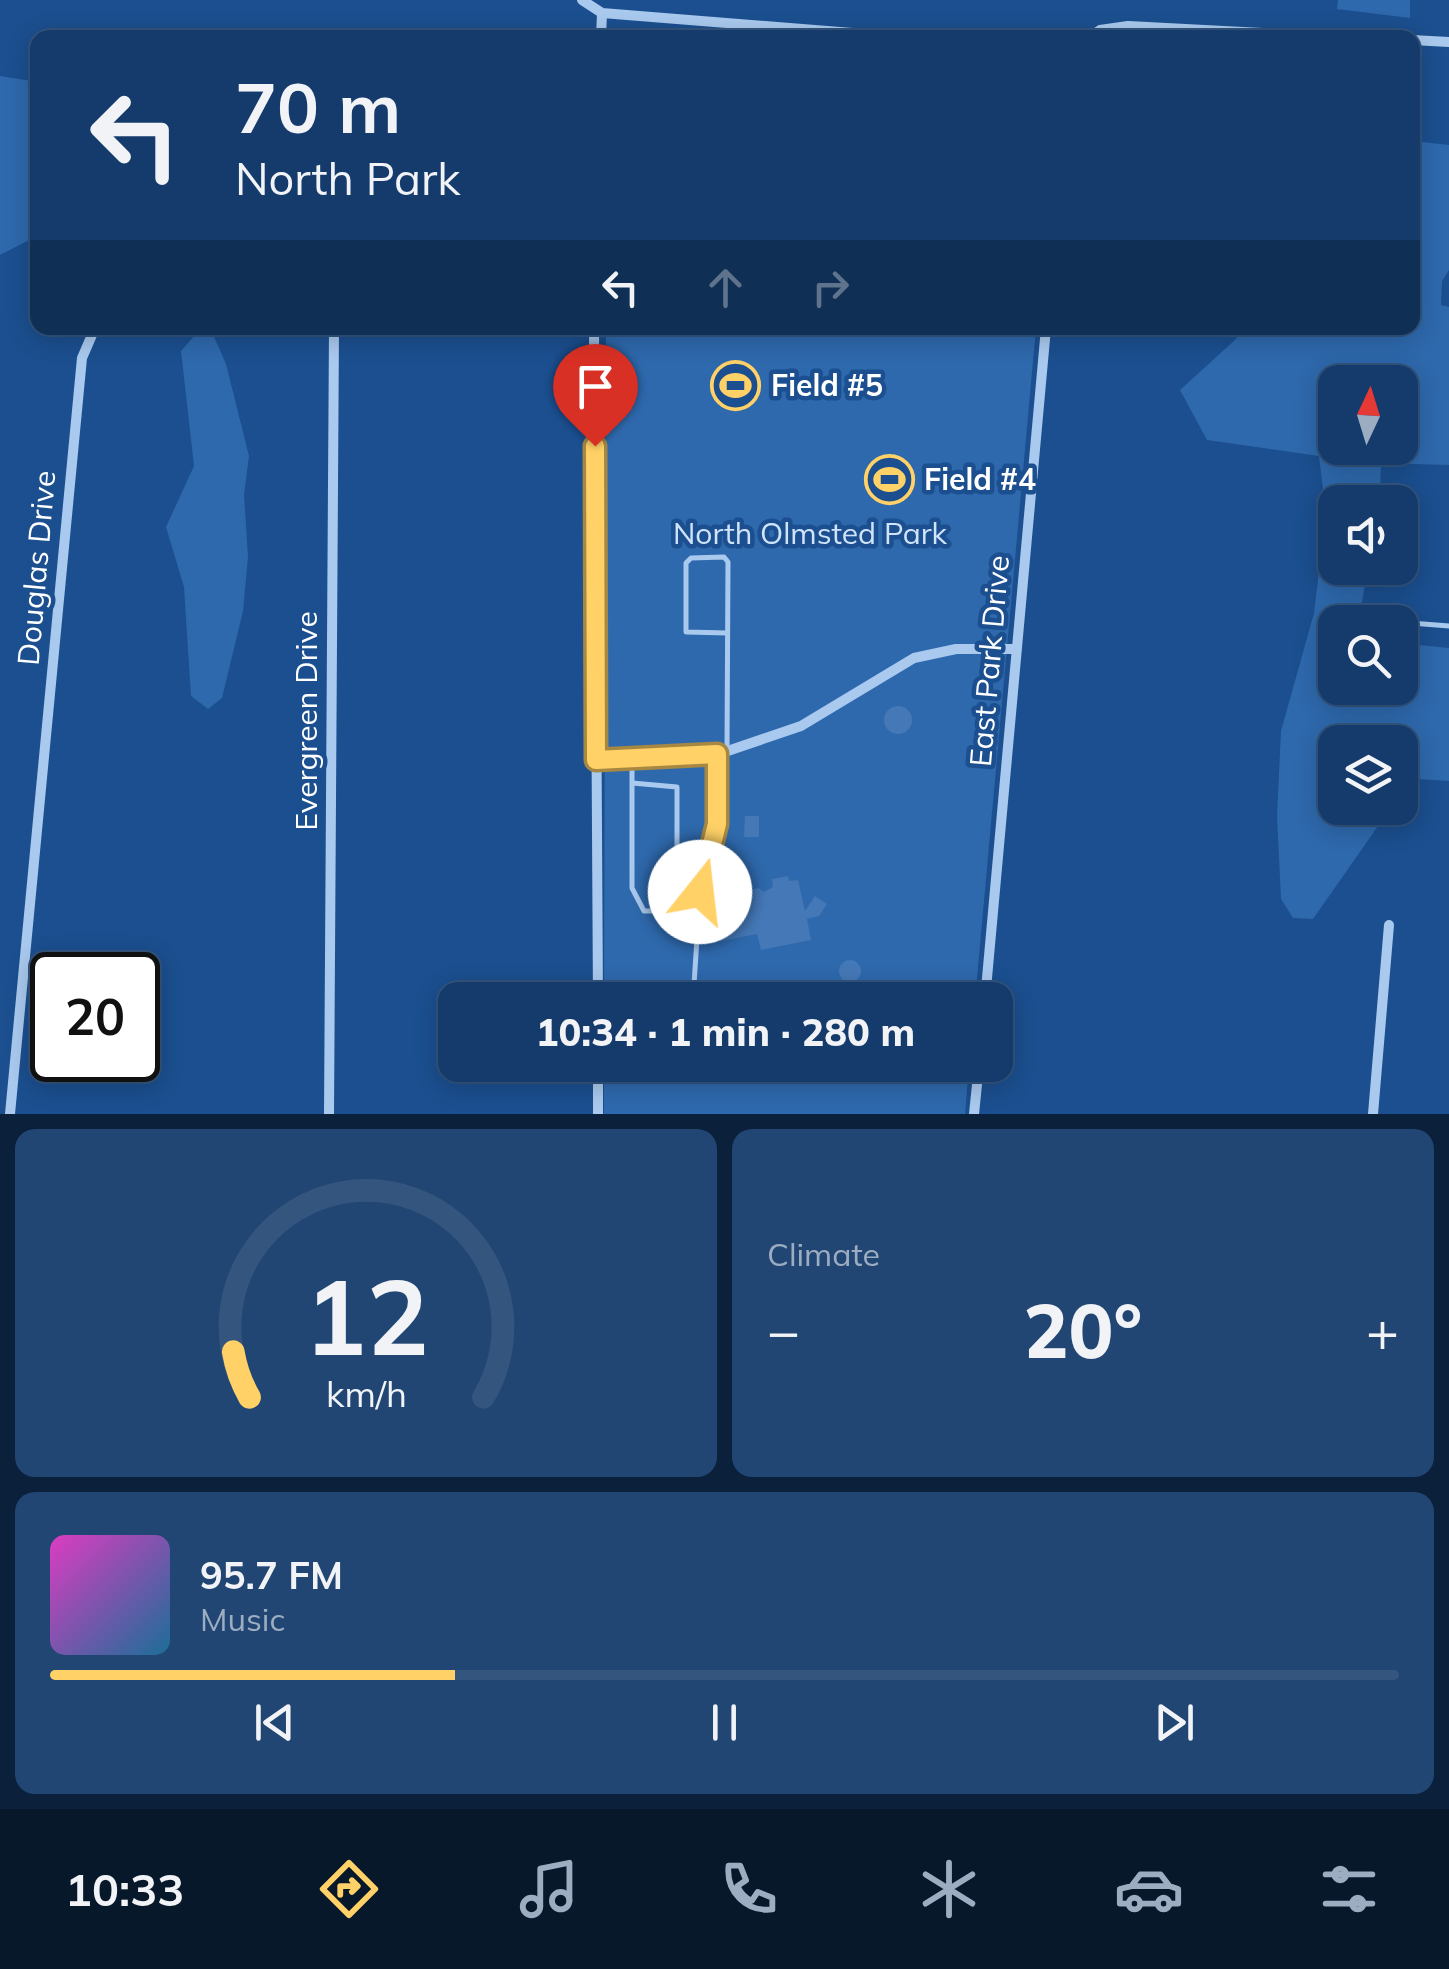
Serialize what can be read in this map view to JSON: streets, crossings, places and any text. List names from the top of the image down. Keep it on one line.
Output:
{"streets":{"street":["Douglas Drive","East Park Drive","Evergreen Drive"]},"parks":["North Olmsted Park"],"places":{"sports":["Field #5","Field #4"]},"north":"top","page":{"turn":["70 m","North Park"],"limit":"20","trip":"10:34 · 1 min · 280 m","tile":"Climate","heat":["−","20°","+"],"song":["95.7 FM","Music"],"tabs":"10:33","gauge":["12","km/h"]}}
